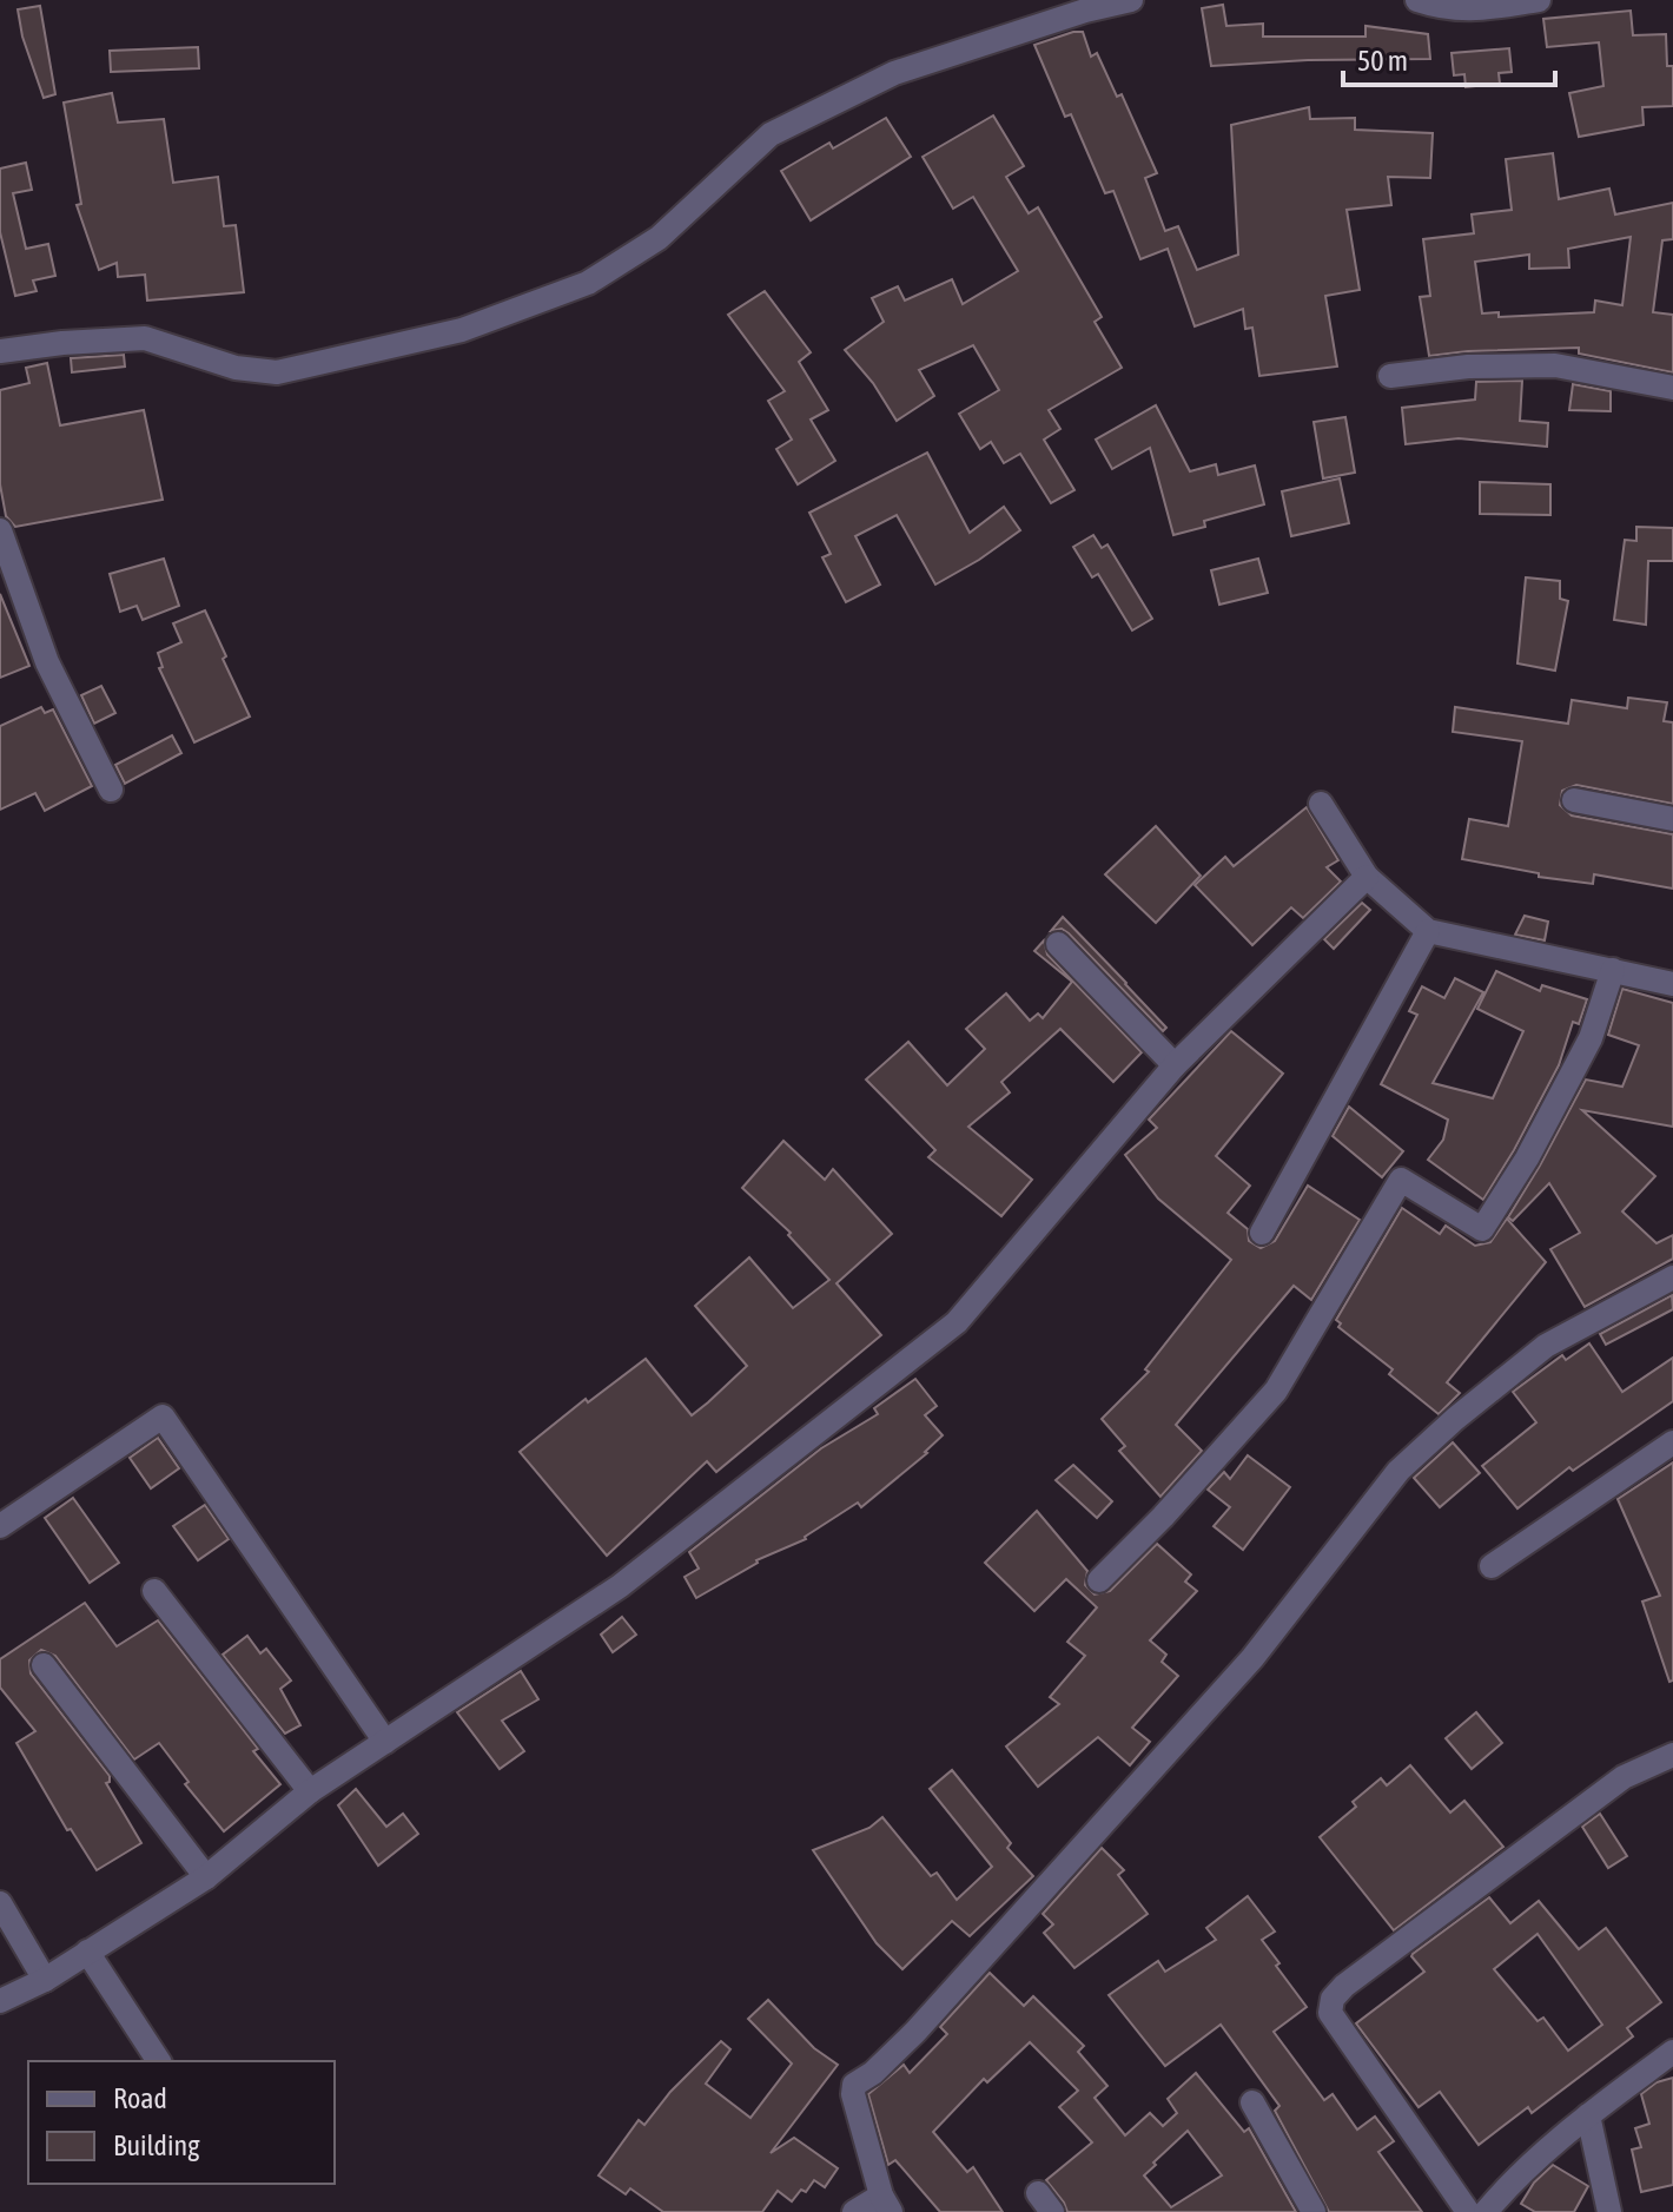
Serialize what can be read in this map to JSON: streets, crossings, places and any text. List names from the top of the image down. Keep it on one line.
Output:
{"legend":["Road","Building"],"scale_bar":"50 m"}
